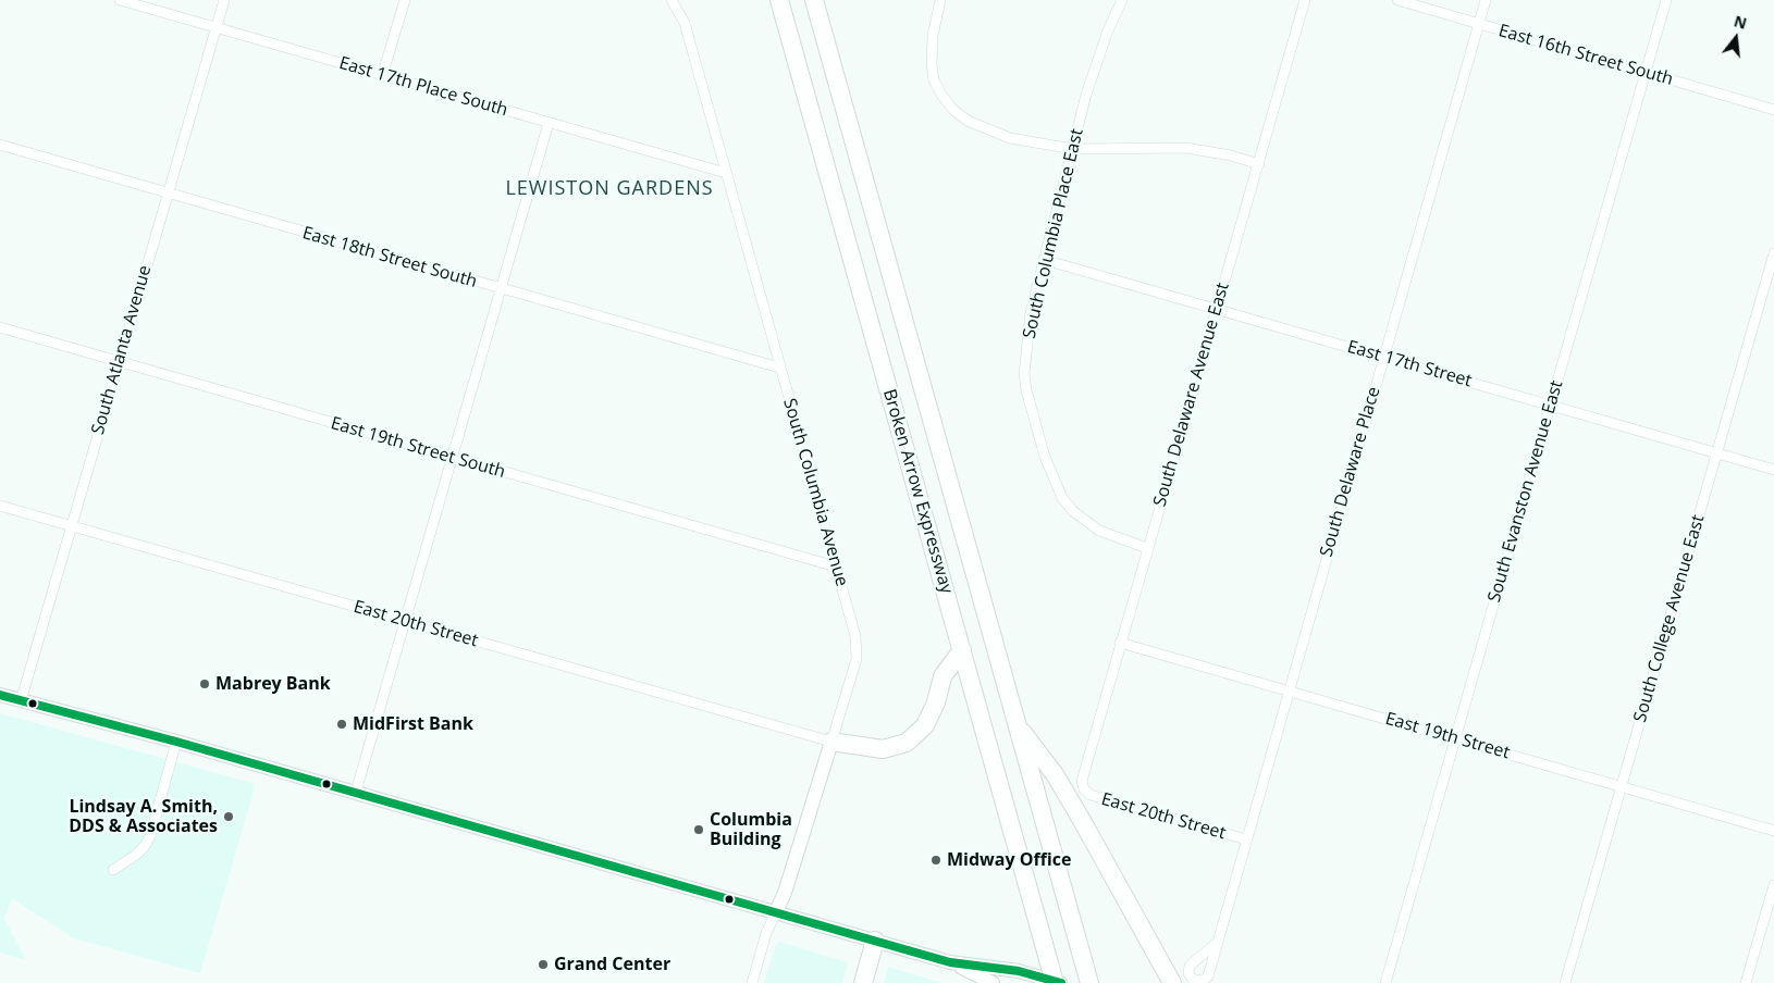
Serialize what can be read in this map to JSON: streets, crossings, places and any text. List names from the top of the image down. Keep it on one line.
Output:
{"streets":{"highway":["Broken Arrow Expressway"],"main road":["South Columbia Avenue"],"street":["East 16th Street South","East 17th Place South","South Columbia Place East","East 18th Street South","South Atlanta Avenue","East 17th Street","South Delaware Avenue East","East 19th Street South","South Delaware Place","South Evanston Avenue East","South College Avenue East","East 20th Street","East 19th Street"]},"crossings":[["East 16th Street South","South Delaware Place"],["East 16th Street South","South Evanston Avenue East"],["East 17th Place South","South Atlanta Avenue"],["East 17th Place South","South Columbia Avenue"],["South Columbia Place East","East 17th Street"],["South Columbia Place East","South Delaware Avenue East"],["East 18th Street South","South Atlanta Avenue"],["East 18th Street South","South Columbia Avenue"],["South Atlanta Avenue","East 19th Street South"],["South Atlanta Avenue","East 20th Street"],["East 17th Street","South Delaware Avenue East"],["East 17th Street","South Delaware Place"],["East 17th Street","South Evanston Avenue East"],["East 17th Street","South College Avenue East"],["South Delaware Avenue East","East 20th Street"],["South Delaware Avenue East","East 19th Street"],["East 19th Street South","South Columbia Avenue"],["South Delaware Place","East 20th Street"],["South Delaware Place","East 19th Street"],["South Evanston Avenue East","East 19th Street"],["South Columbia Avenue","East 20th Street"],["South College Avenue East","East 19th Street"]],"districts":["LEWISTON GARDENS"],"places":["Mabrey Bank","MidFirst Bank","Lindsay A. Smith, DDS & Associates","Columbia Building","Midway Office","Grand Center"],"north":"top"}
